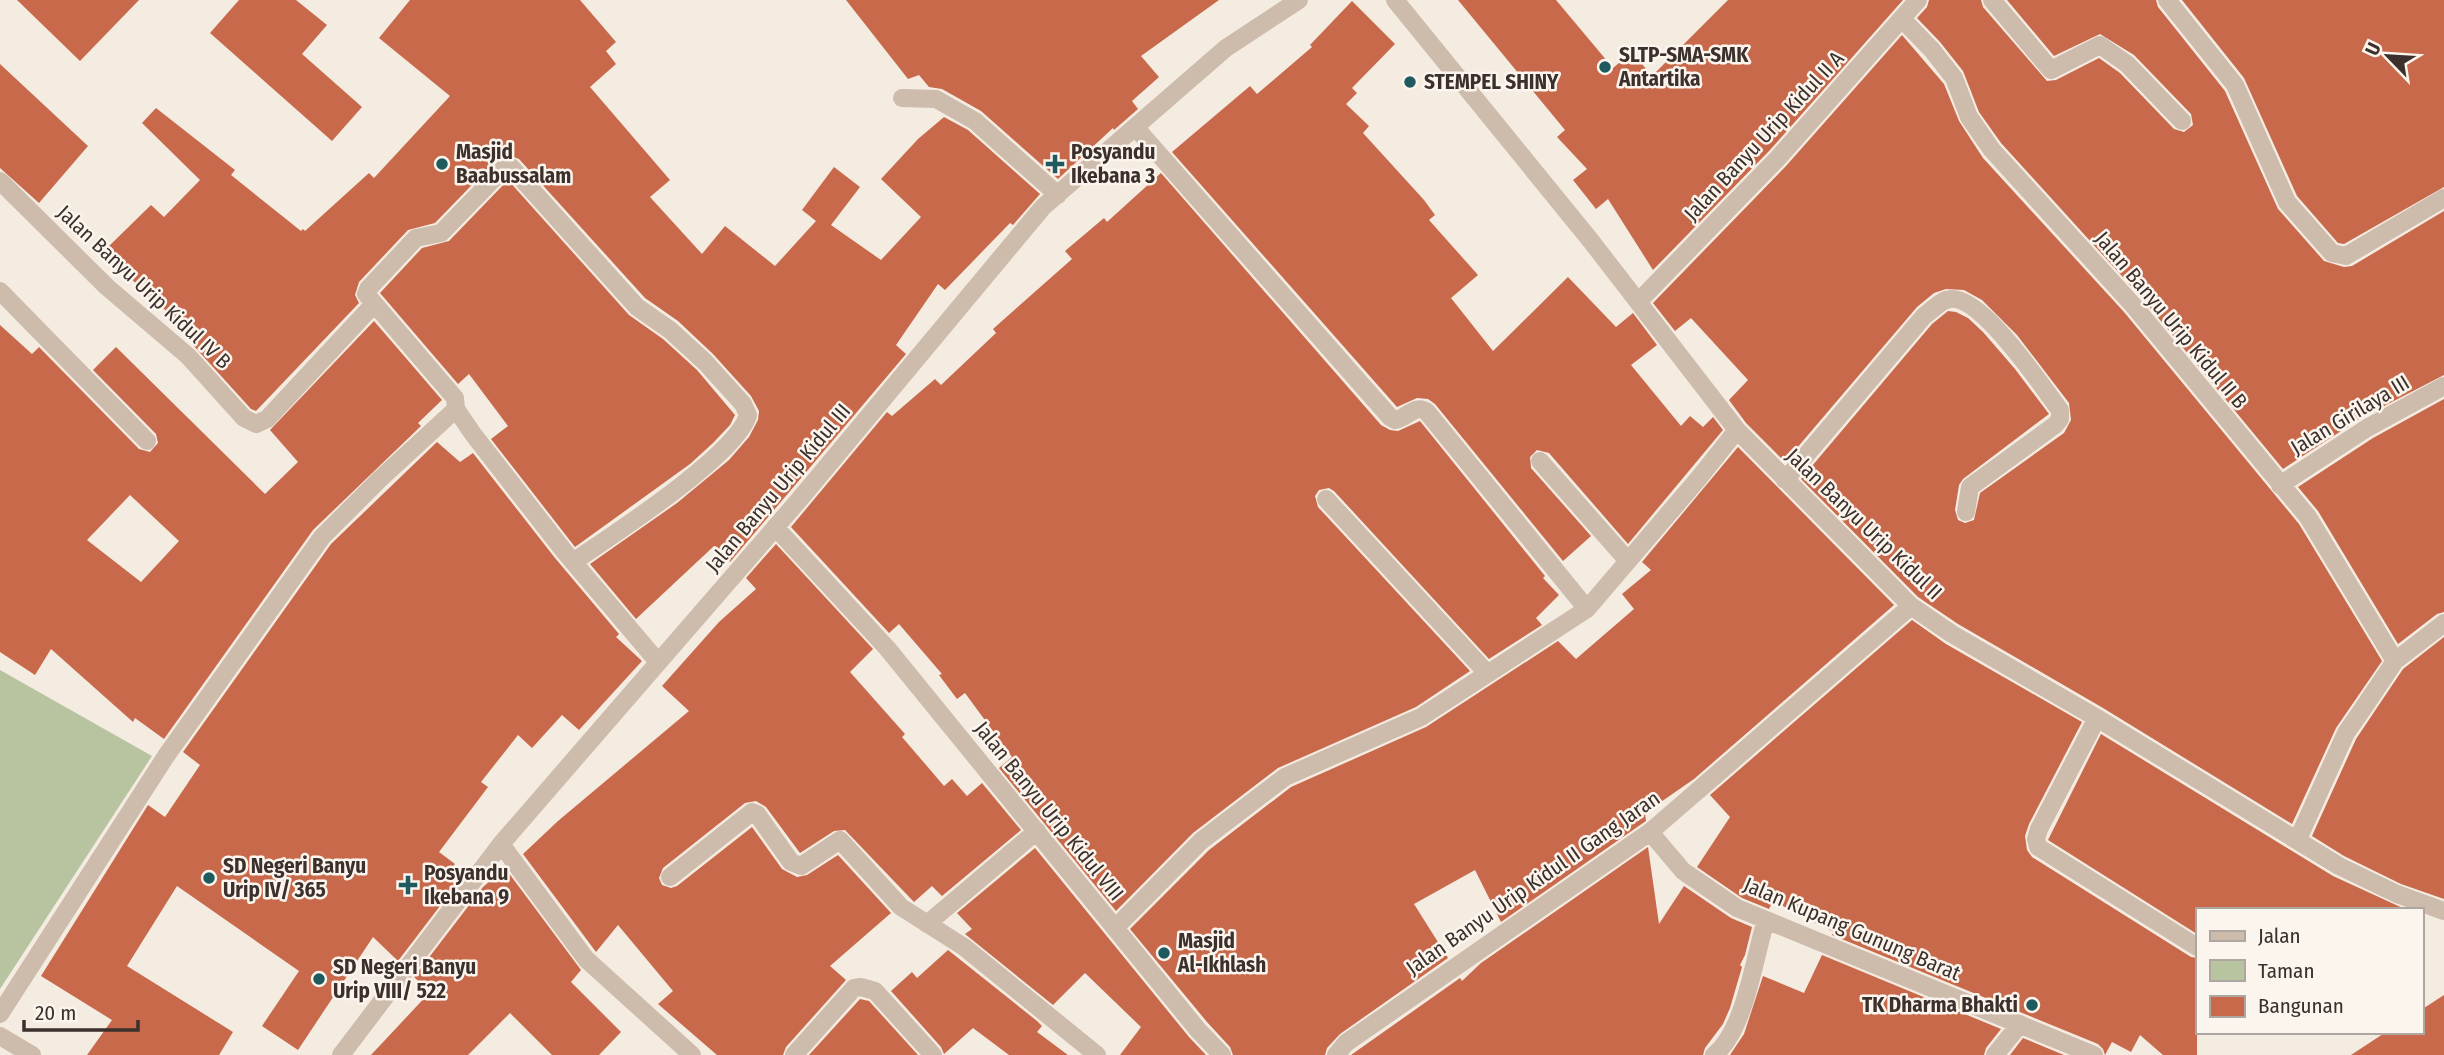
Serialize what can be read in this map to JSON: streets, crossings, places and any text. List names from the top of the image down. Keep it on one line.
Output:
{"streets":{"street":["Jalan Banyu Urip Kidul II A","Jalan Banyu Urip Kidul IV B","Jalan Banyu Urip Kidul II B","Jalan Girilaya III","Jalan Banyu Urip Kidul III","Jalan Banyu Urip Kidul II","Jalan Banyu Urip Kidul VIII","Jalan Banyu Urip Kidul II Gang Jaran","Jalan Kupang Gunung Barat"]},"crossings":[["Jalan Banyu Urip Kidul II A","Jalan Banyu Urip Kidul II B"],["Jalan Banyu Urip Kidul II A","Jalan Banyu Urip Kidul II"],["Jalan Banyu Urip Kidul II B","Jalan Girilaya III"],["Jalan Banyu Urip Kidul III","Jalan Banyu Urip Kidul VIII"],["Jalan Banyu Urip Kidul II","Jalan Banyu Urip Kidul VIII"],["Jalan Banyu Urip Kidul II","Jalan Banyu Urip Kidul II Gang Jaran"],["Jalan Banyu Urip Kidul II Gang Jaran","Jalan Kupang Gunung Barat"]],"places":{"other":["SLTP-SMA-SMK Antartika","STEMPEL SHINY","Masjid Baabussalam","SD Negeri Banyu Urip IV/ 365","Masjid Al-Ikhlash","SD Negeri Banyu Urip VIII/ 522","TK Dharma Bhakti"],"health":["Posyandu Ikebana 3","Posyandu Ikebana 9"]},"legend":["Jalan","Taman","Bangunan"],"scale_bar":"20 m","north":"top left"}
